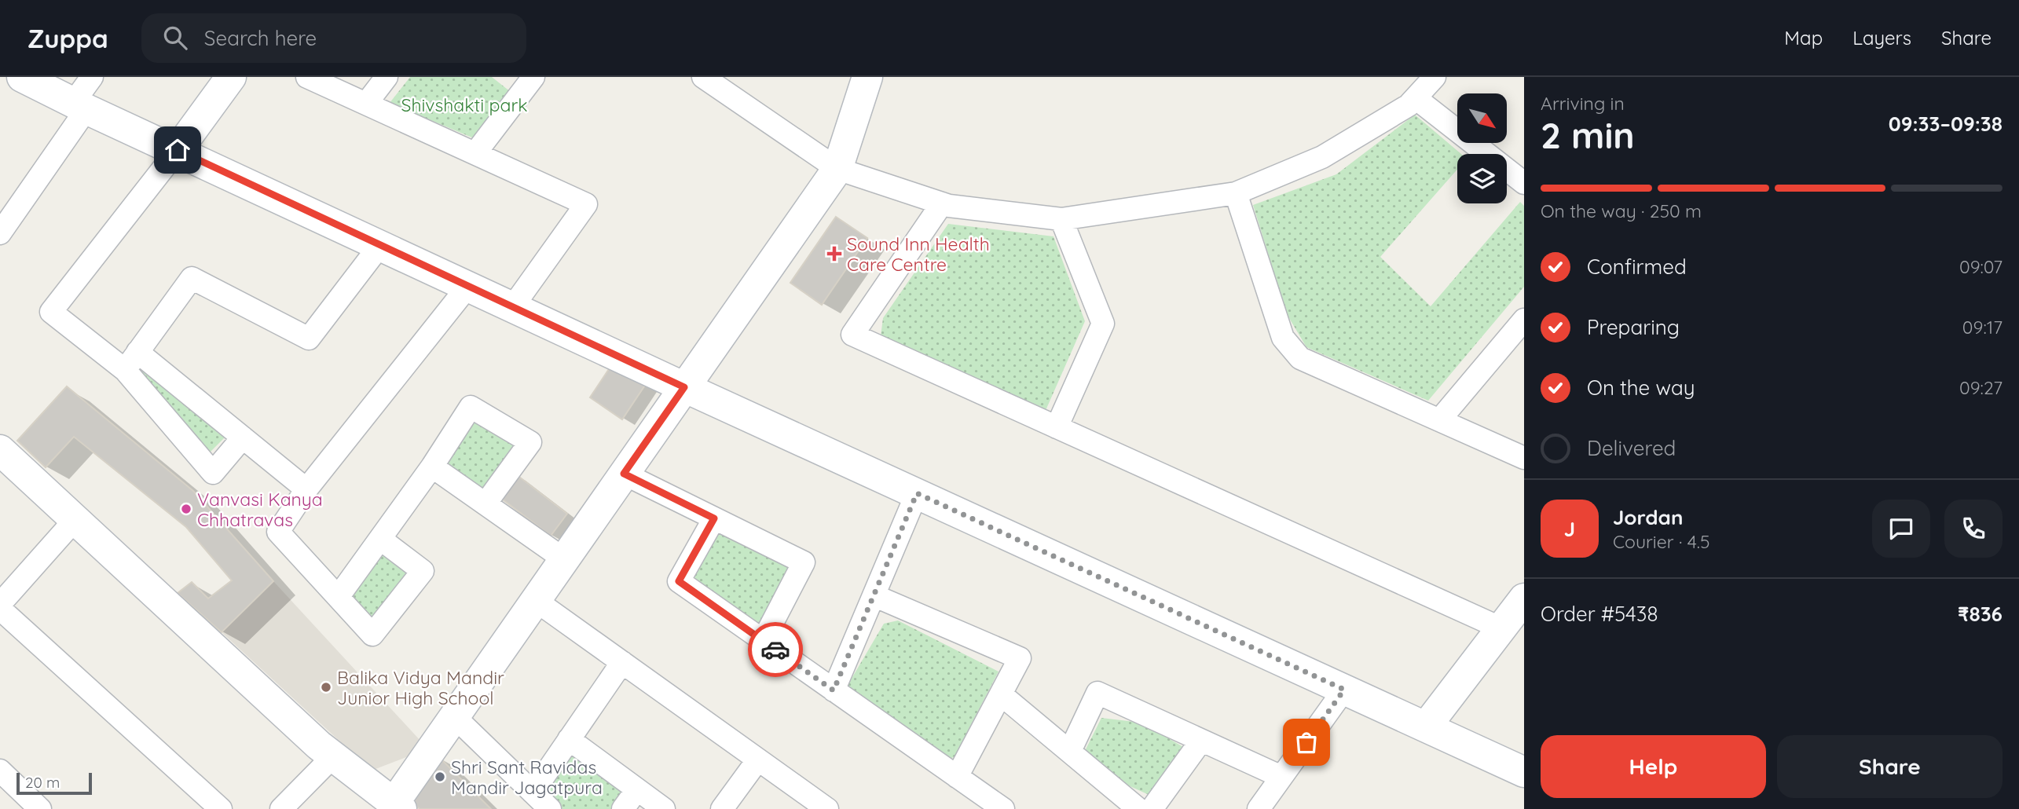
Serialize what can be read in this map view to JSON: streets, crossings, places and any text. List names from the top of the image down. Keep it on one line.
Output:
{"parks":["Shivshakti park"],"places":{"health":["Sound Inn Health Care Centre"],"other":["Vanvasi Kanya Chhatravas","Balika Vidya Mandir Junior High School","Shri Sant Ravidas Mandir Jagatpura"]},"scale_bar":"20 m","north":"bottom right","page":{"header":"Zuppa","search":"Search here","nav":["Map","Layers","Share"],"heading":["2 min","Arriving in","09:33–09:38"],"panel":["Jordan","Courier · 4.5","Order #5438","₹836"],"bar":"On the way · 250 m","list":[["Confirmed","09:07"],["Preparing","09:17"],["On the way","09:27"],"Delivered"],"round":"J","buttons":["Help","Share"],"scale":"20 m"}}
